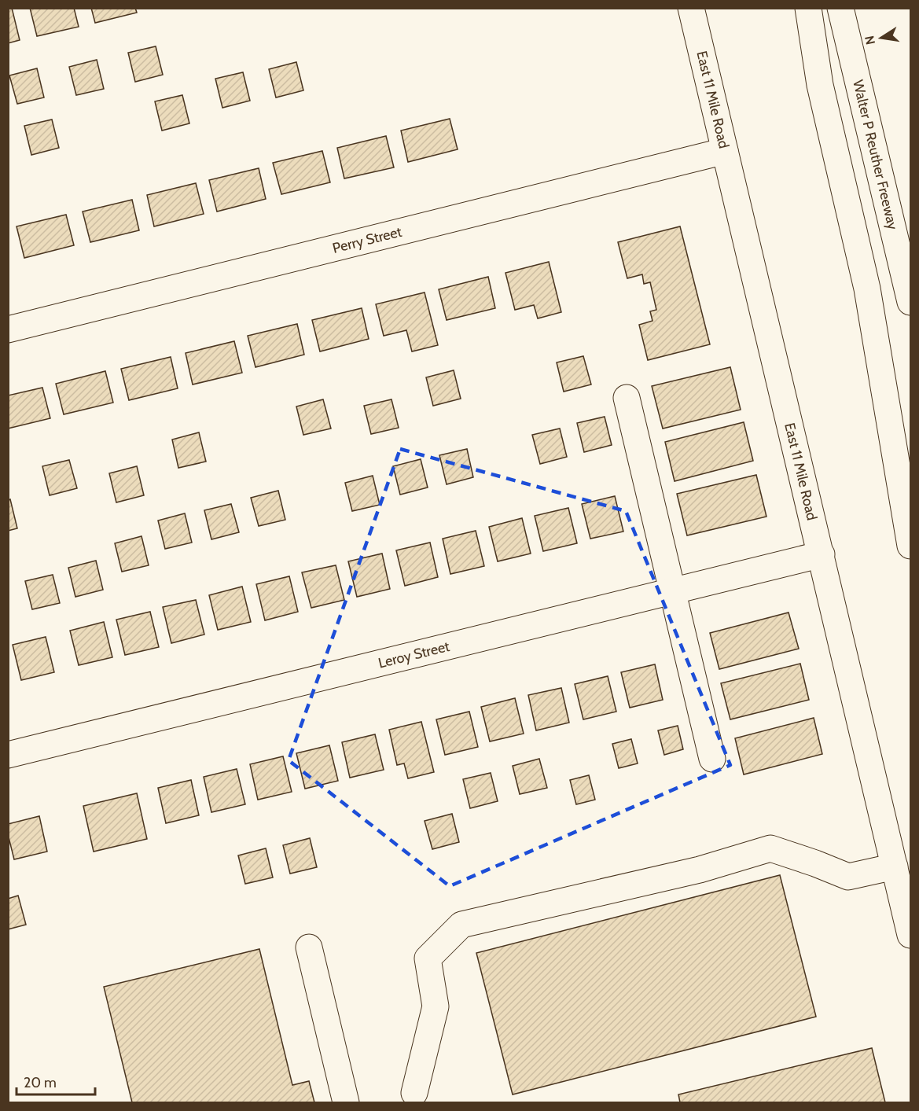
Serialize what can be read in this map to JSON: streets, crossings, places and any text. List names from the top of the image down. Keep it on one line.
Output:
{"streets":{"main road":["East 11 Mile Road","Walter P Reuther Freeway","Perry Street","Leroy Street"]},"crossings":[["East 11 Mile Road","Perry Street"],["East 11 Mile Road","Leroy Street"]],"scale_bar":"20 m","north":"left"}
